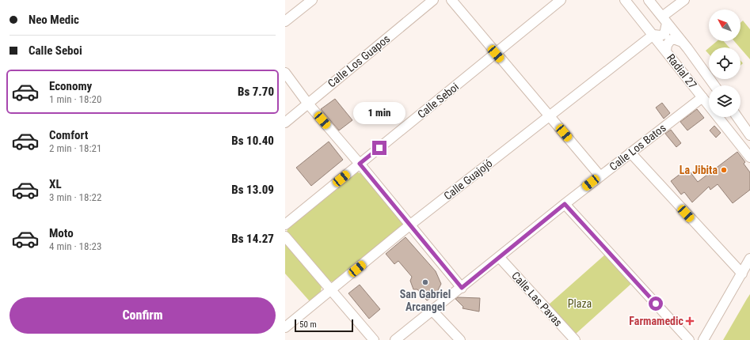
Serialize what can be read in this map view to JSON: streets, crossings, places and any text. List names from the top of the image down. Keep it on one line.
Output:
{"streets":{"street":["Calle Los Guapos","Radial 27","Calle Seboi","Calle Los Batos","Calle Guajojó","Calle Las Pavas"]},"crossings":[["Radial 27","Calle Los Batos"],["Radial 27","Calle Guajojó"],["Calle Los Batos","Calle Las Pavas"]],"parks":["Plaza"],"places":{"other":["La Jibita","San Gabriel Arcangel"],"health":["Farmamedic"]},"scale_bar":"50 m","north":"top left","page":{"banner":["Neo Medic","Calle Seboi"],"list":[{"name":"Economy","note":"1 min · 18:20","value":"Bs 7.70"},{"name":"Comfort","note":"2 min · 18:21","value":"Bs 10.40"},{"name":"XL","note":"3 min · 18:22","value":"Bs 13.09"},{"name":"Moto","note":"4 min · 18:23","value":"Bs 14.27"}],"bubble":"1 min","buttons":"Confirm","scale":"50 m"}}
